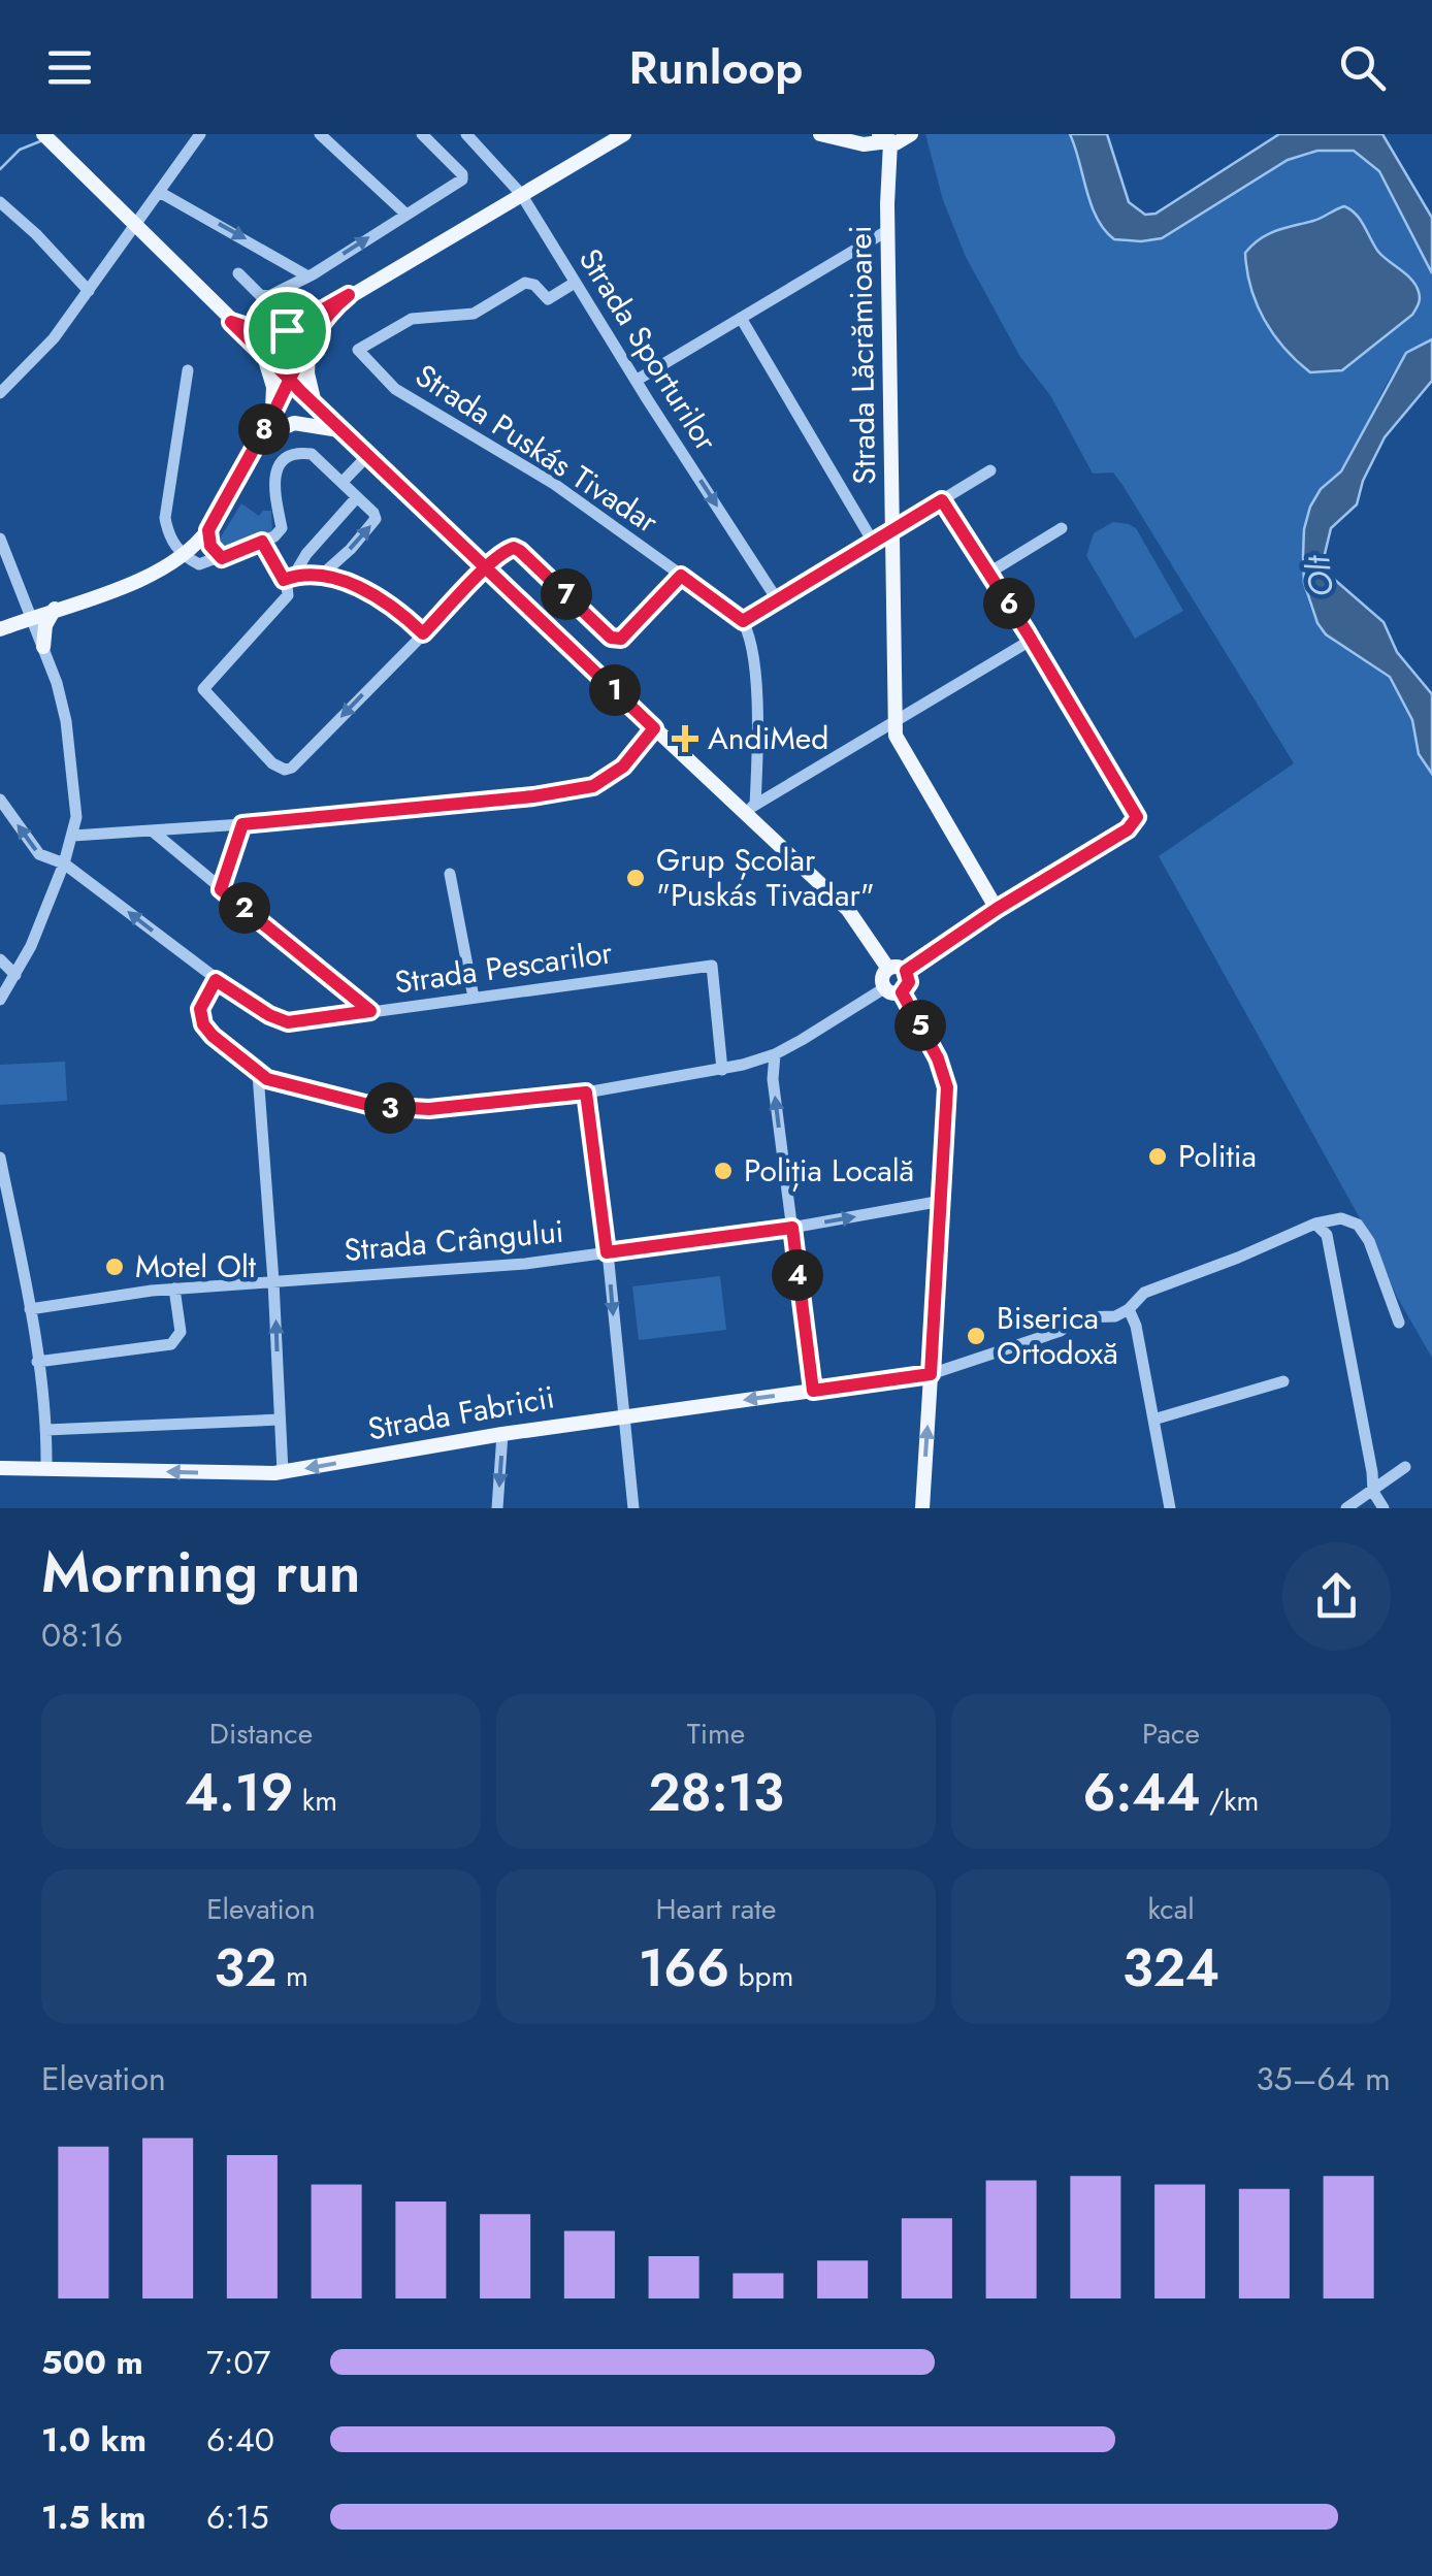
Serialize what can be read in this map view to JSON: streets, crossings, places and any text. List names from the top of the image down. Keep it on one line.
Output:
{"streets":{"main road":["Strada Lăcrămioarei","Strada Fabricii"],"street":["Strada Sporturilor","Strada Puskás Tivadar","Strada Pescarilor","Strada Crângului"]},"crossings":[["Strada Sporturilor","Strada Puskás Tivadar"]],"one_way":["Strada Sporturilor","Strada Fabricii"],"water":["Olt"],"places":{"health":["AndiMed"],"other":["Grup Școlar \"Puskás Tivadar\"","Politia","Poliția Locală","Motel Olt","Biserica Ortodoxă"]},"page":{"header":"Runloop","pins":["8","7","6","1","2","5","3","4"],"heading":["Morning run","08:16"],"stats":[["Distance","4.19 km"],["Time","28:13"],["Pace","6:44 /km"],["Elevation","32 m"],["Heart rate","166 bpm"],["kcal","324"]],"chart":["Elevation","35–64 m"],"list":[{"name":"500 m","note":"7:07"},{"name":"1.0 km","note":"6:40"},{"name":"1.5 km","note":"6:15"}]}}
